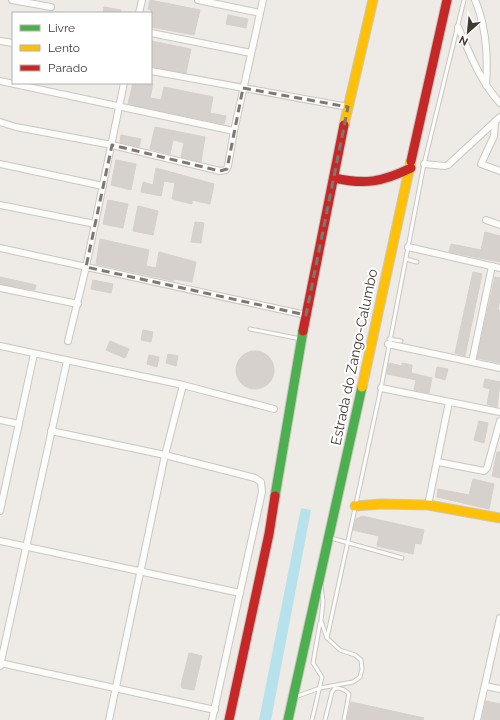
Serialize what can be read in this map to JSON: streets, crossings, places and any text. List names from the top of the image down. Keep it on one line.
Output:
{"streets":{"main road":["Estrada do Zango-Calumbo"]},"legend":["Livre","Lento","Parado"],"north":"bottom left"}
